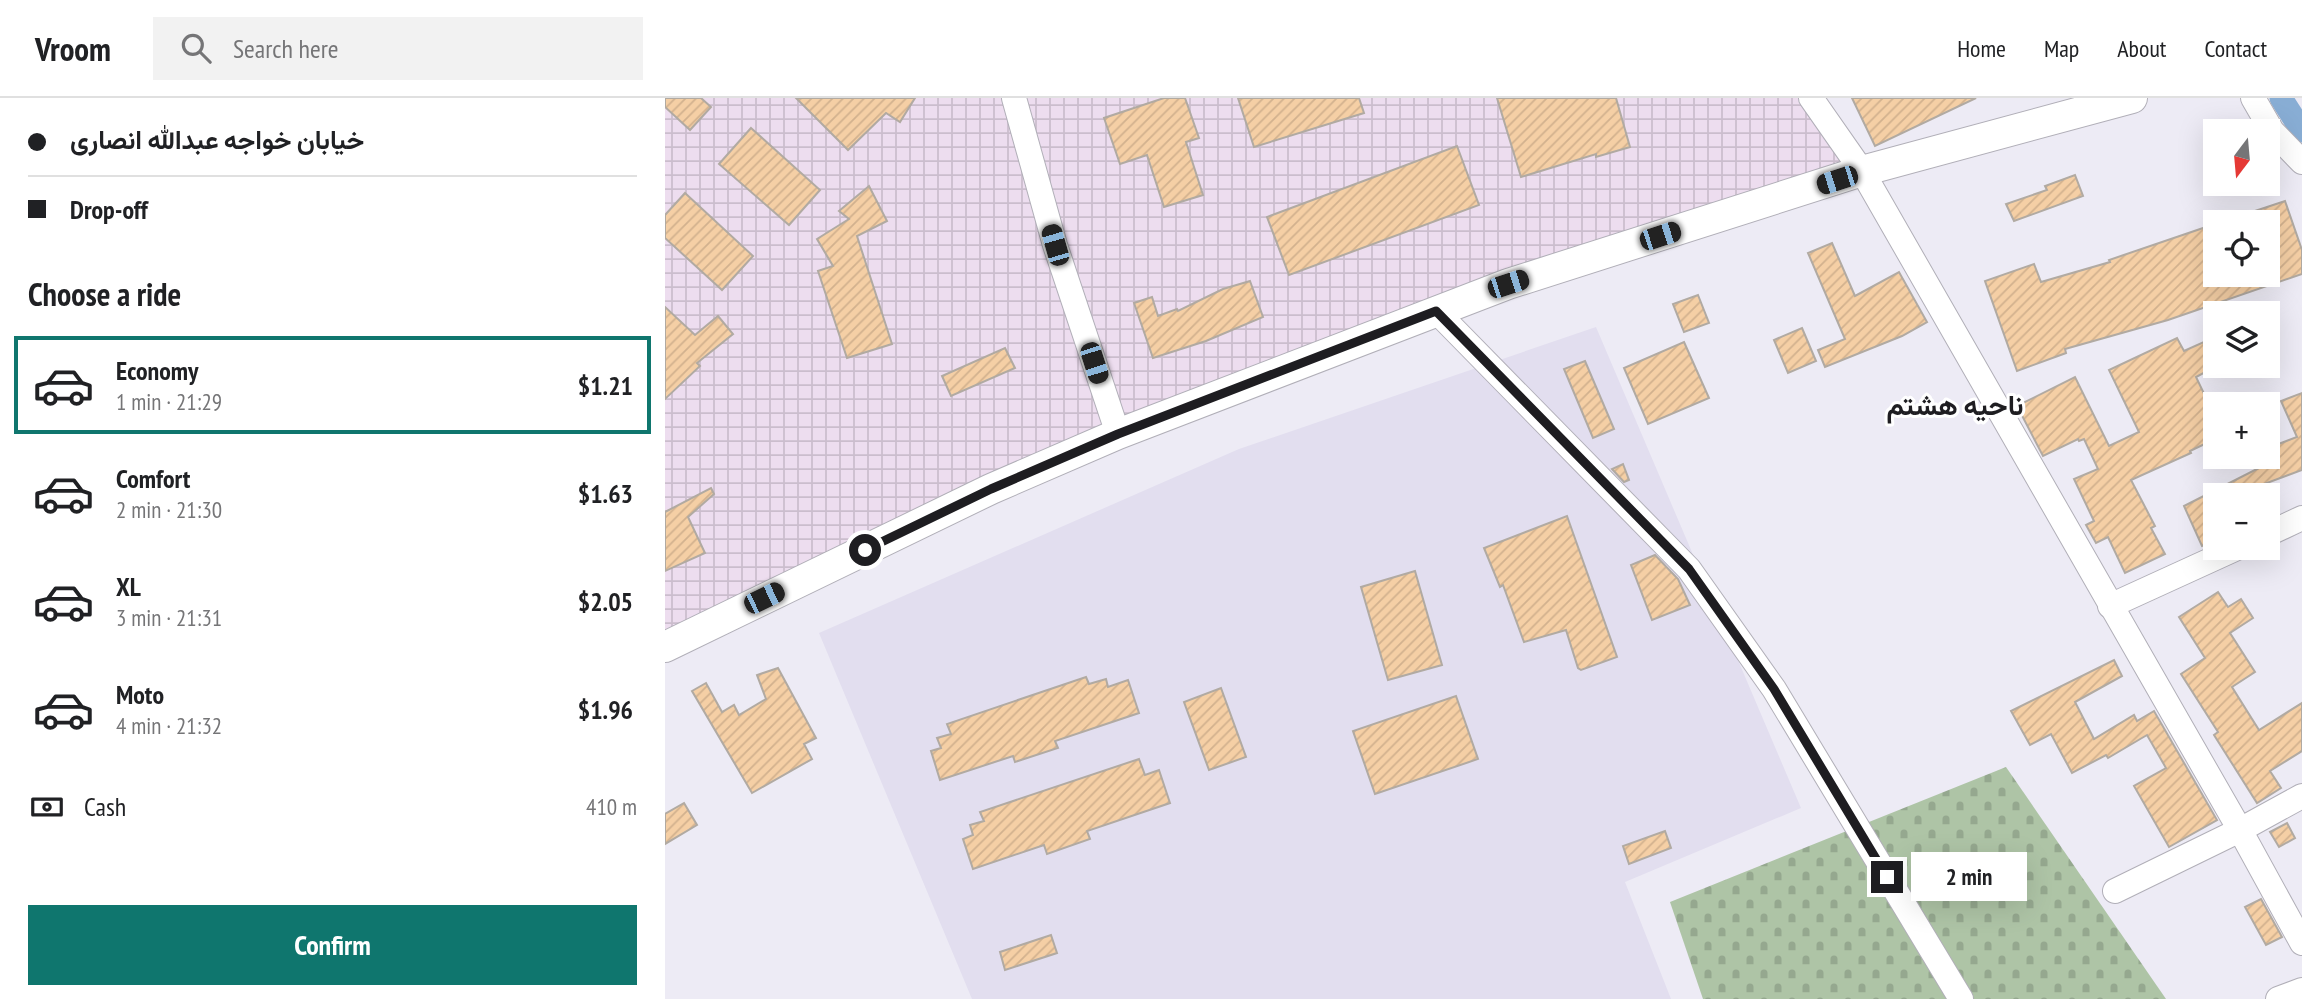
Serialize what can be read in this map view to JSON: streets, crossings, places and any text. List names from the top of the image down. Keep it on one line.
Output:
{"districts":["ناحیه هشتم"],"north":"bottom","page":{"header":"Vroom","search":"Search here","nav":["Home","Map","About","Contact"],"banner":["خیابان خواجه عبدالله انصاری","Drop-off"],"map_buttons":["+","−"],"heading":"Choose a ride","list":[{"name":"Economy","note":"1 min · 21:29","value":"$1.21"},{"name":"Comfort","note":"2 min · 21:30","value":"$1.63"},{"name":"XL","note":"3 min · 21:31","value":"$2.05"},{"name":"Moto","note":"4 min · 21:32","value":"$1.96"}],"pay":["Cash","410 m"],"bubble":"2 min","buttons":"Confirm"}}
